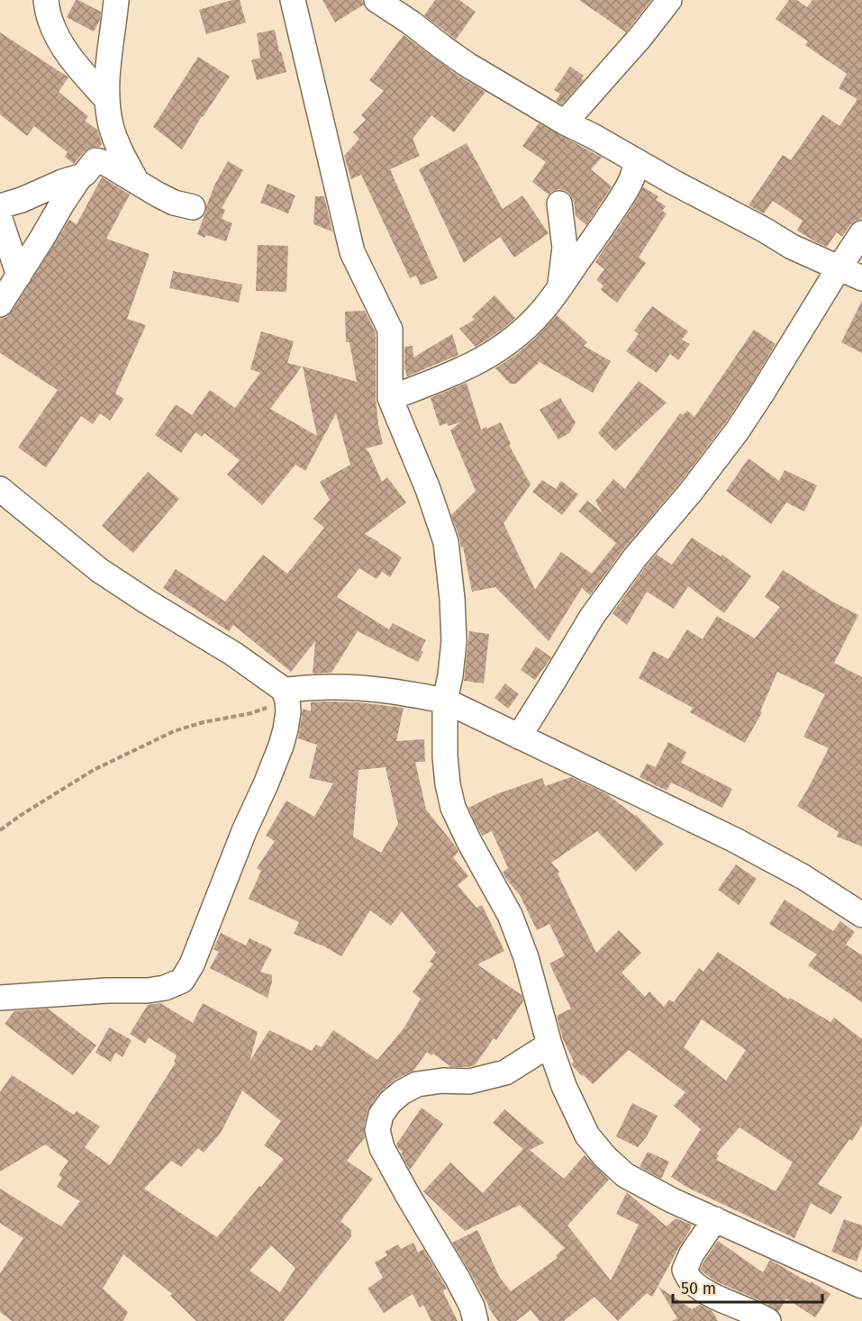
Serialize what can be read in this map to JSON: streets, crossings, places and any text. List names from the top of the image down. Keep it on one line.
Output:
{"scale_bar":"50 m"}
